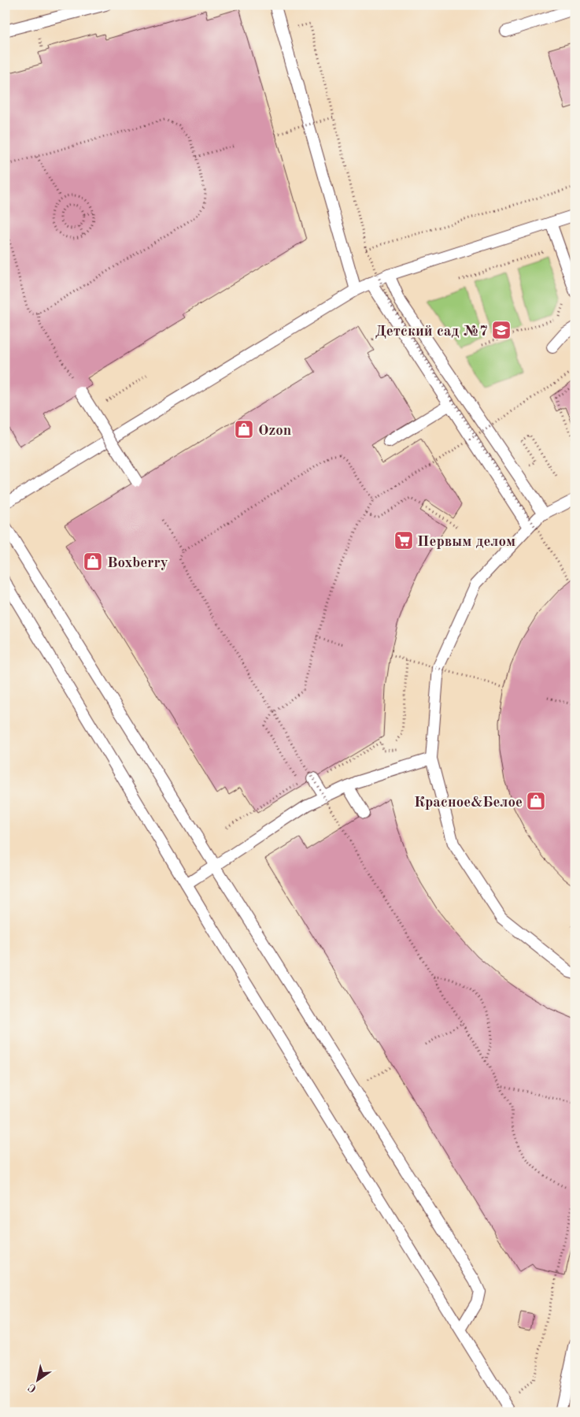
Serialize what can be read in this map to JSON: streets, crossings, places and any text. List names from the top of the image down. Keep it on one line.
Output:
{"places":{"school or university":["Детский сад №7"],"shop":["Ozon","Boxberry","Красное&Белое"],"supermarket":["Первым делом"]},"north":"bottom left"}
